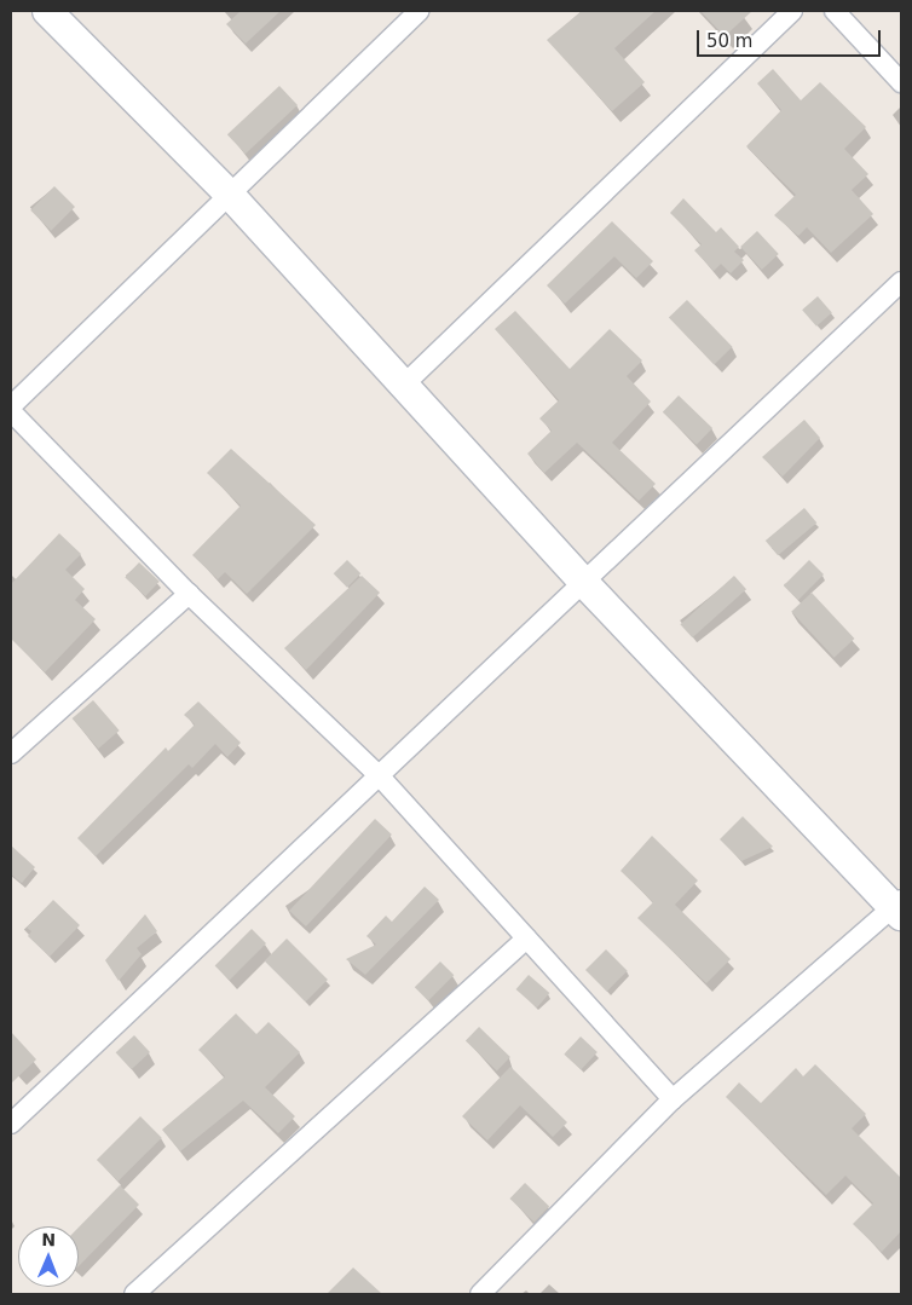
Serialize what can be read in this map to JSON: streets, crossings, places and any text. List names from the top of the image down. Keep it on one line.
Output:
{"scale_bar":"50 m","north":"top"}
